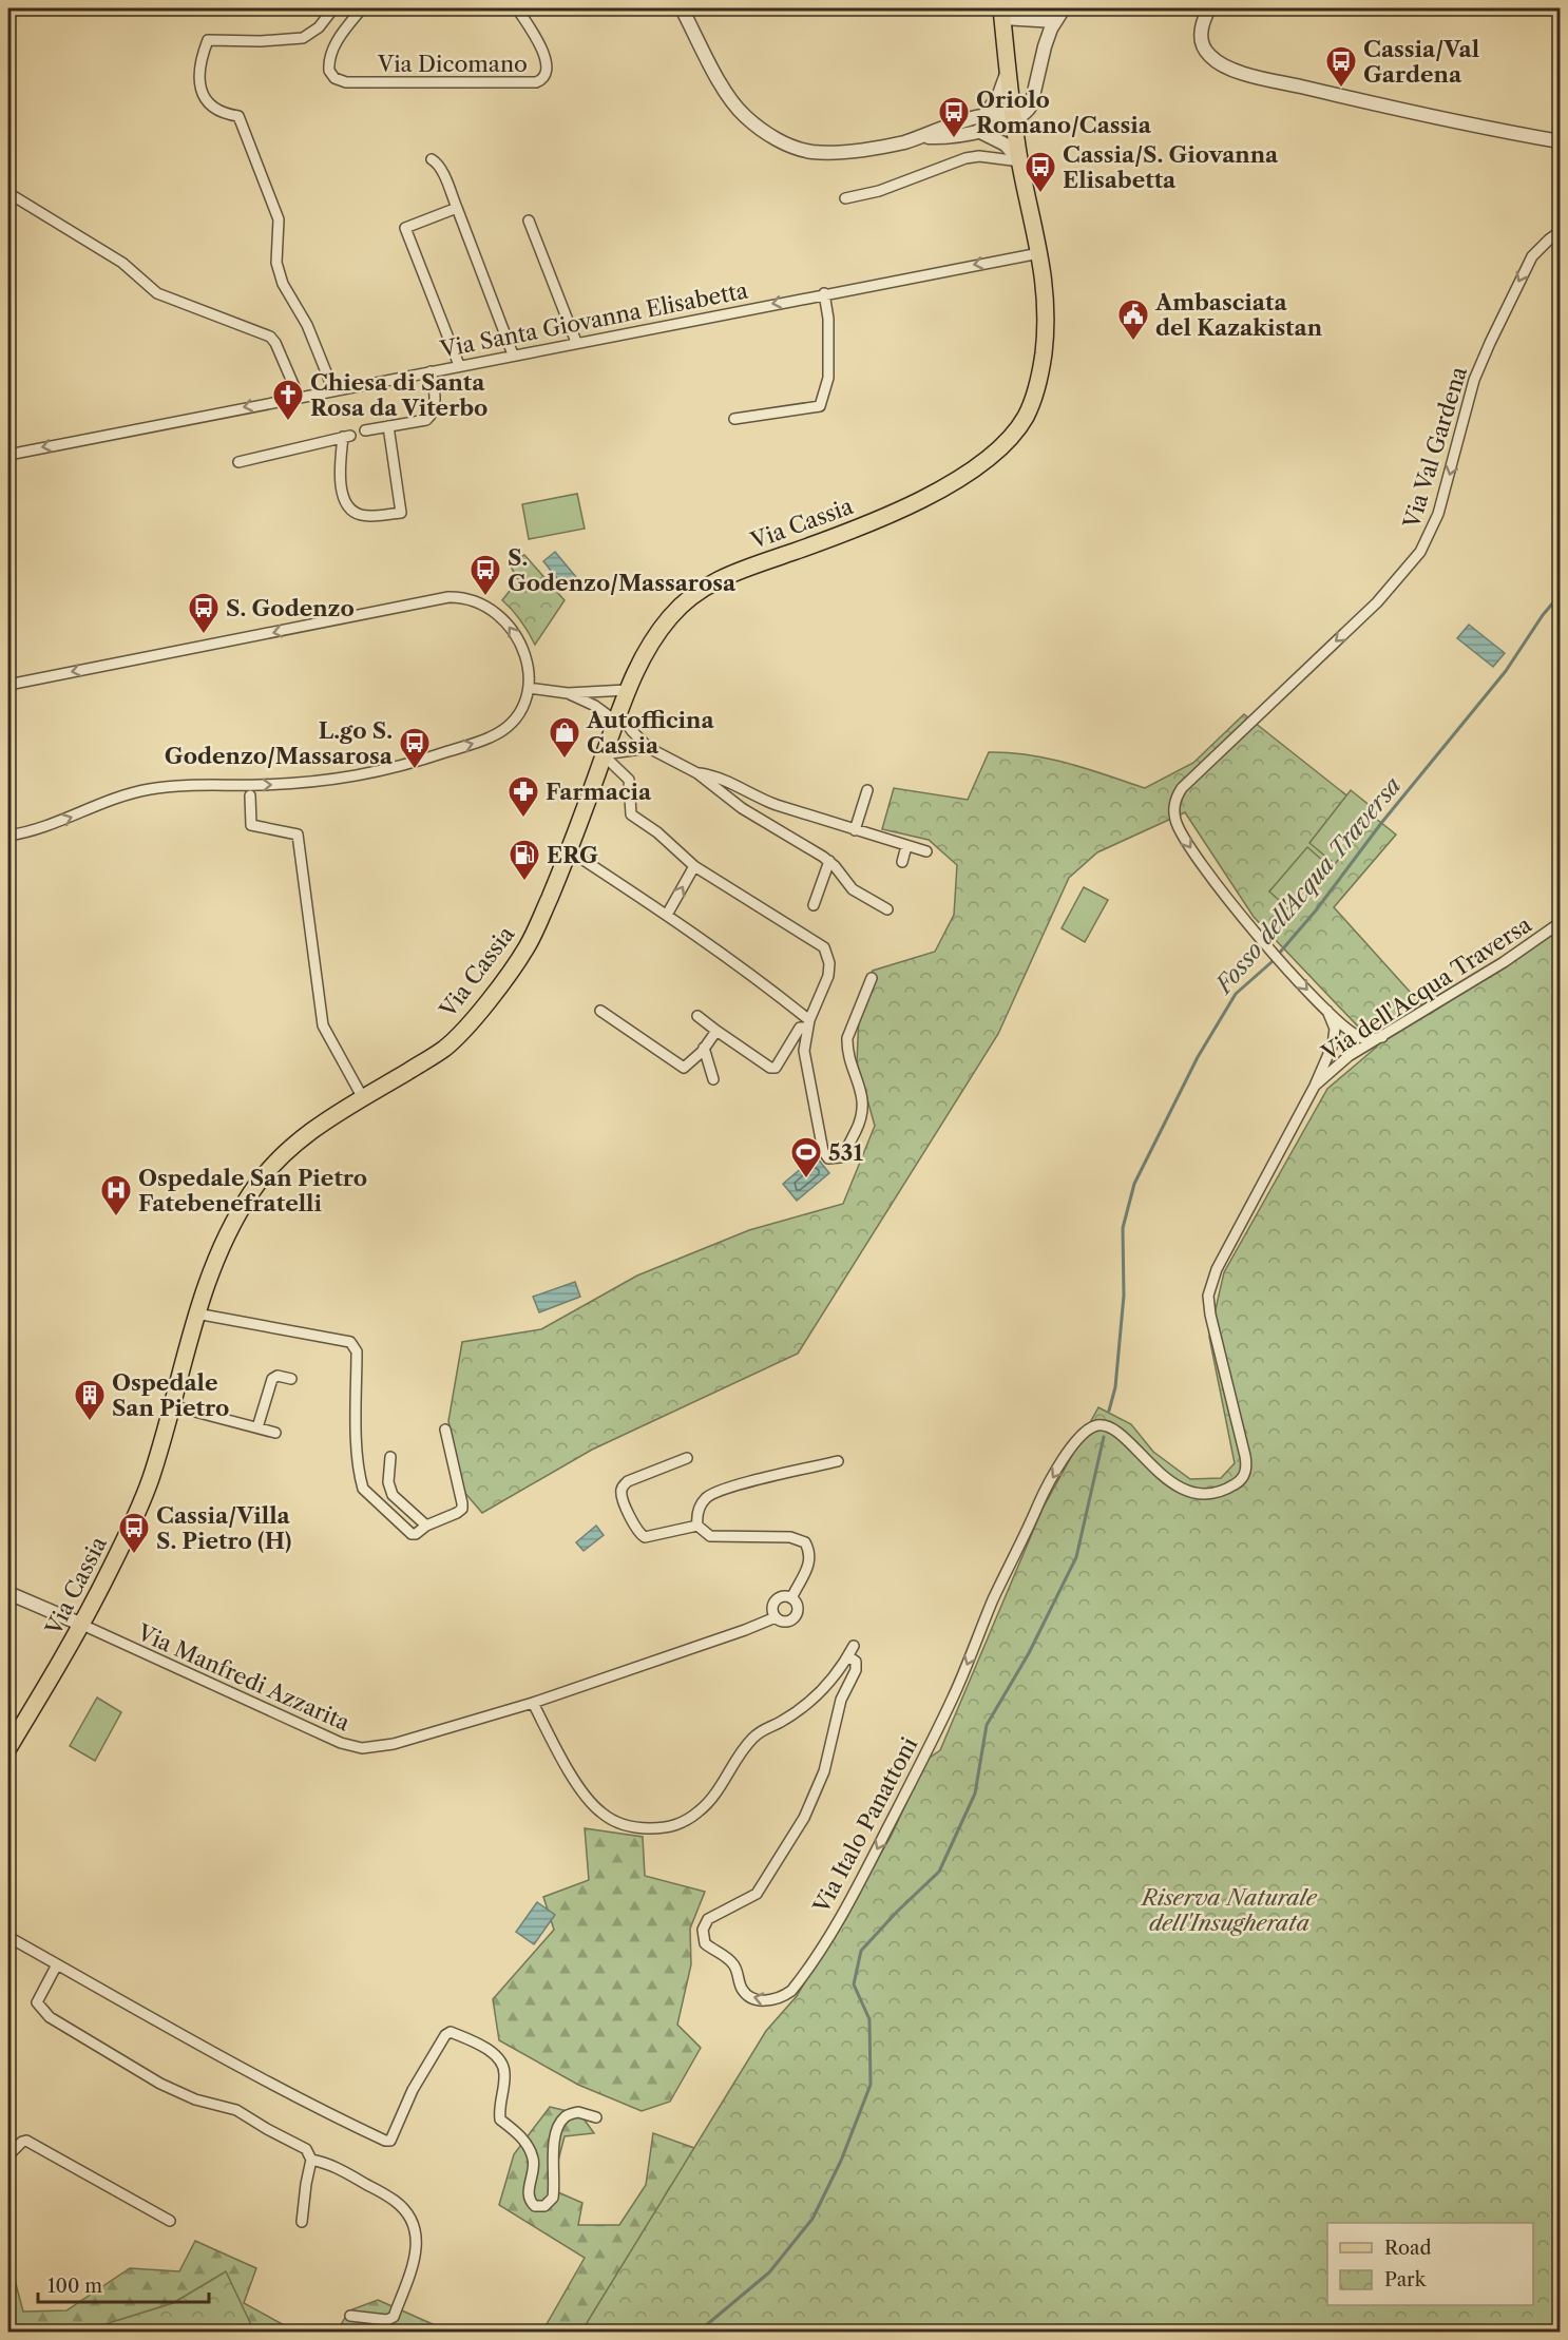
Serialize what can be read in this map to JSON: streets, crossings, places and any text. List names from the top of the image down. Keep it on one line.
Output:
{"streets":{"main road":["Via Cassia"],"street":["Via Dicomano","Via Santa Giovanna Elisabetta","Via Val Gardena","Via dell'Acqua Traversa","Via Manfredi Azzarita","Via Italo Panattoni"]},"crossings":[["Via Santa Giovanna Elisabetta","Via Cassia"],["Via Val Gardena","Via dell'Acqua Traversa"],["Via Cassia","Via Manfredi Azzarita"],["Via dell'Acqua Traversa","Via Italo Panattoni"],["Via Manfredi Azzarita","Via Italo Panattoni"]],"one_way":["Via Santa Giovanna Elisabetta","Via Val Gardena"],"water":["Fosso dell'Acqua Traversa"],"parks":["Riserva Naturale dell'Insugherata"],"places":{"bus stop":["Cassia/Val Gardena","Oriolo Romano/Cassia","Cassia/S. Giovanna Elisabetta","S. Godenzo/Massarosa","S. Godenzo","L.go S. Godenzo/Massarosa","Cassia/Villa S. Pietro (H)"],"public building":["Ambasciata del Kazakistan"],"church":["Chiesa di Santa Rosa da Viterbo"],"shop":["Autofficina Cassia"],"pharmacy":["Farmacia"],"fuel station":["ERG"],"sports":["531"],"hospital":["Ospedale San Pietro Fatebenefratelli"],"building":["Ospedale San Pietro"]},"legend":["Road","Park"],"scale_bar":"100 m"}
